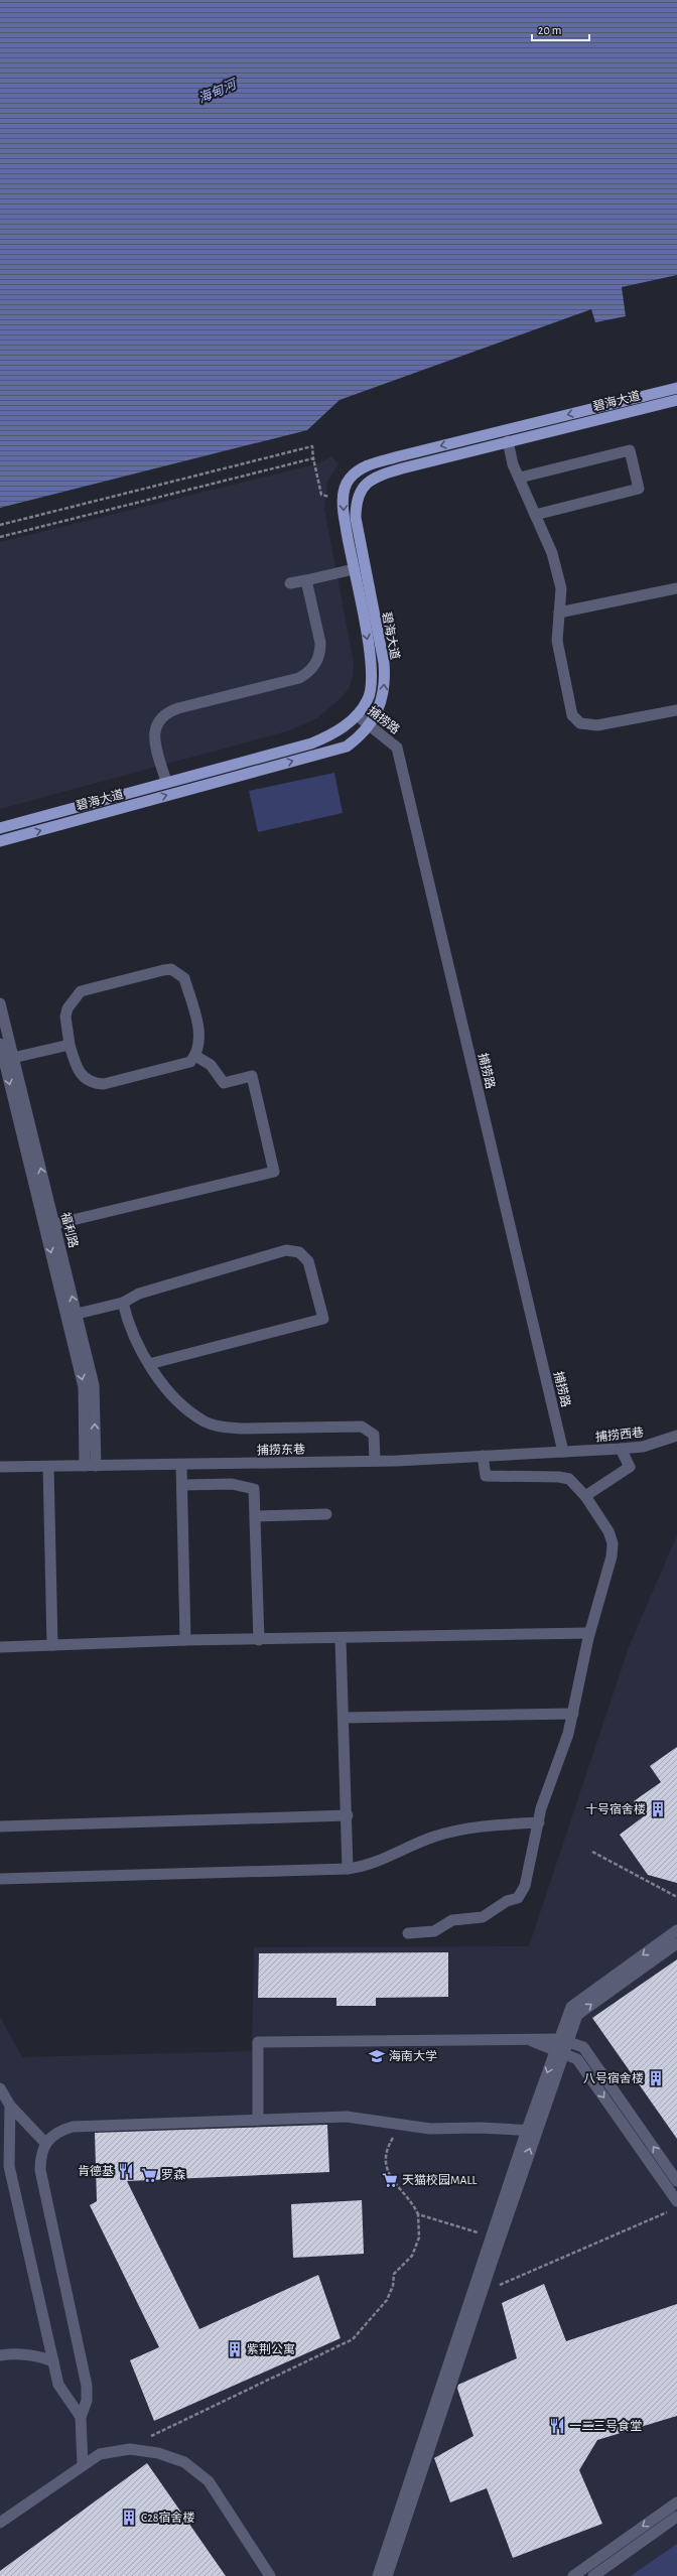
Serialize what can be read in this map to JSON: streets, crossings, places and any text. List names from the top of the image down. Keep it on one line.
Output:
{"streets":{"main road":["碧海大道"],"street":["捕捞路","福利路","捕捞西巷","捕捞东巷"]},"crossings":[["碧海大道","捕捞路"],["捕捞路","捕捞西巷"],["捕捞路","捕捞东巷"],["福利路","捕捞东巷"],["捕捞西巷","捕捞东巷"]],"water":["海甸河"],"places":{"building":["十号宿舍楼","八号宿舍楼","紫荆公寓","C28宿舍楼"],"school or university":["海南大学"],"restaurant":["肯德基","一二三号食堂"],"supermarket":["罗森","天猫校园MALL"]},"scale_bar":"20 m"}
